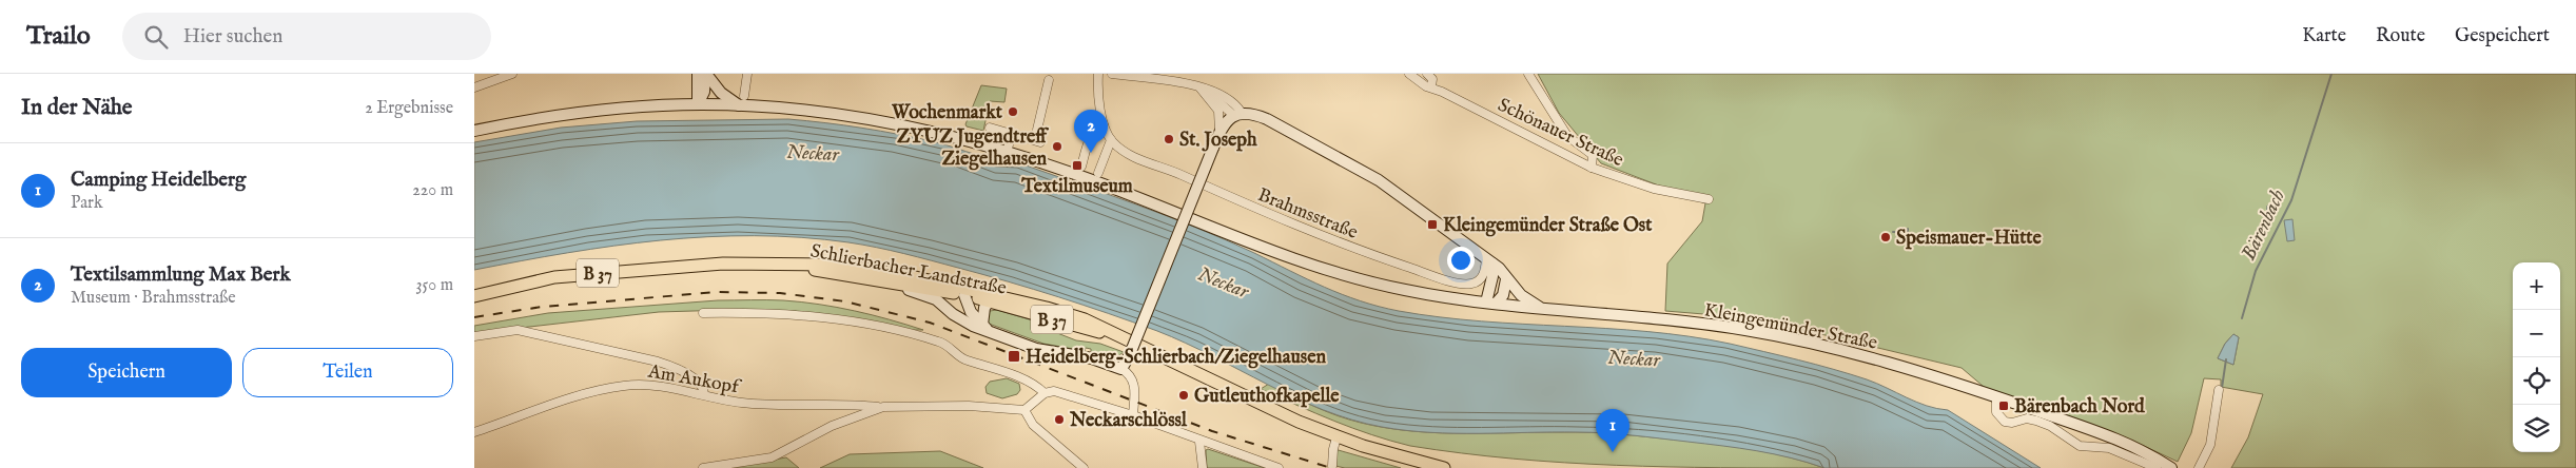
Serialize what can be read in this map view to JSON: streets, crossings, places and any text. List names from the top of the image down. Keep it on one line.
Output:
{"streets":{"main road":["Schlierbacher Landstraße","B 37","Kleingemünder Straße"],"street":["Schönauer Straße","Brahmsstraße","Am Aukopf"]},"crossings":[["Brahmsstraße","Kleingemünder Straße"]],"water":["Neckar","Bärenbach"],"places":{"other":["Wochenmarkt","St. Joseph","ZYUZ Jugendtreff Ziegelhausen","Speismauer-Hütte","Gutleuthofkapelle","Neckarschlössl"],"transit":["Textilmuseum","Kleingemünder Straße Ost","Heidelberg-Schlierbach/Ziegelhausen","Bärenbach Nord"]},"page":{"header":"Trailo","search":"Hier suchen","nav":["Karte","Route","Gespeichert"],"heading":["In der Nähe","2 Ergebnisse"],"pins":["2","1"],"list":[{"mark":"1","name":"Camping Heidelberg","note":"Park","value":"220 m"},{"mark":"2","name":"Textilsammlung Max Berk","note":"Museum · Brahmsstraße","value":"350 m"}],"map_buttons":["+","−"],"buttons":["Speichern","Teilen"]}}
